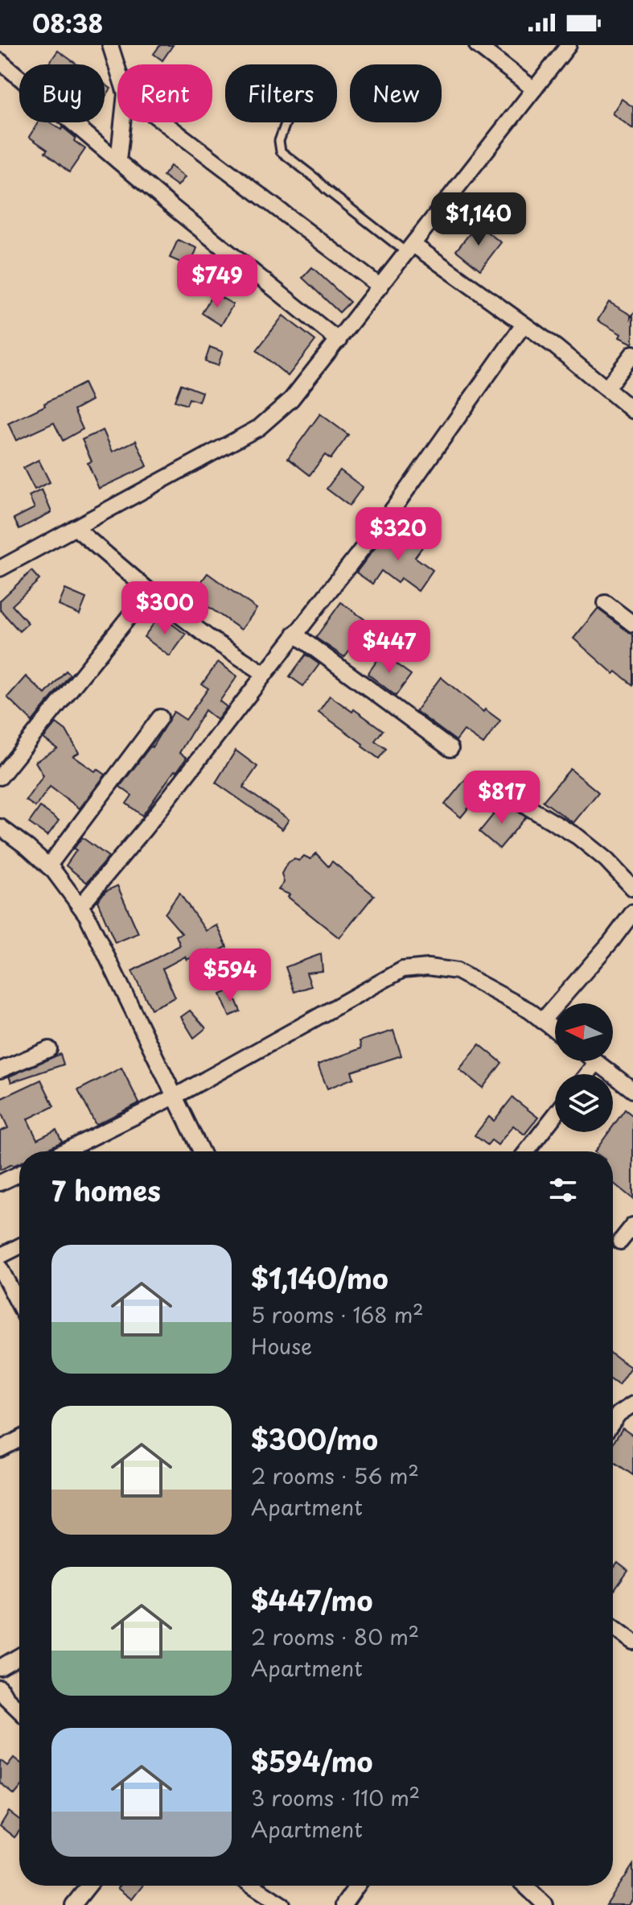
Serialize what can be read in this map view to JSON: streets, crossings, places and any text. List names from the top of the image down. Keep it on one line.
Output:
{"north":"left","page":{"status":"08:38","chip":["Buy","Rent","Filters","New"],"price":["$1,140","$749","$320","$300","$447","$817","$594"],"heading":"7 homes","list":[{"name":"$1,140/mo","note":"5 rooms · 168 m² · House"},{"name":"$300/mo","note":"2 rooms · 56 m² · Apartment"},{"name":"$447/mo","note":"2 rooms · 80 m² · Apartment"},{"name":"$594/mo","note":"3 rooms · 110 m² · Apartment"}]}}
